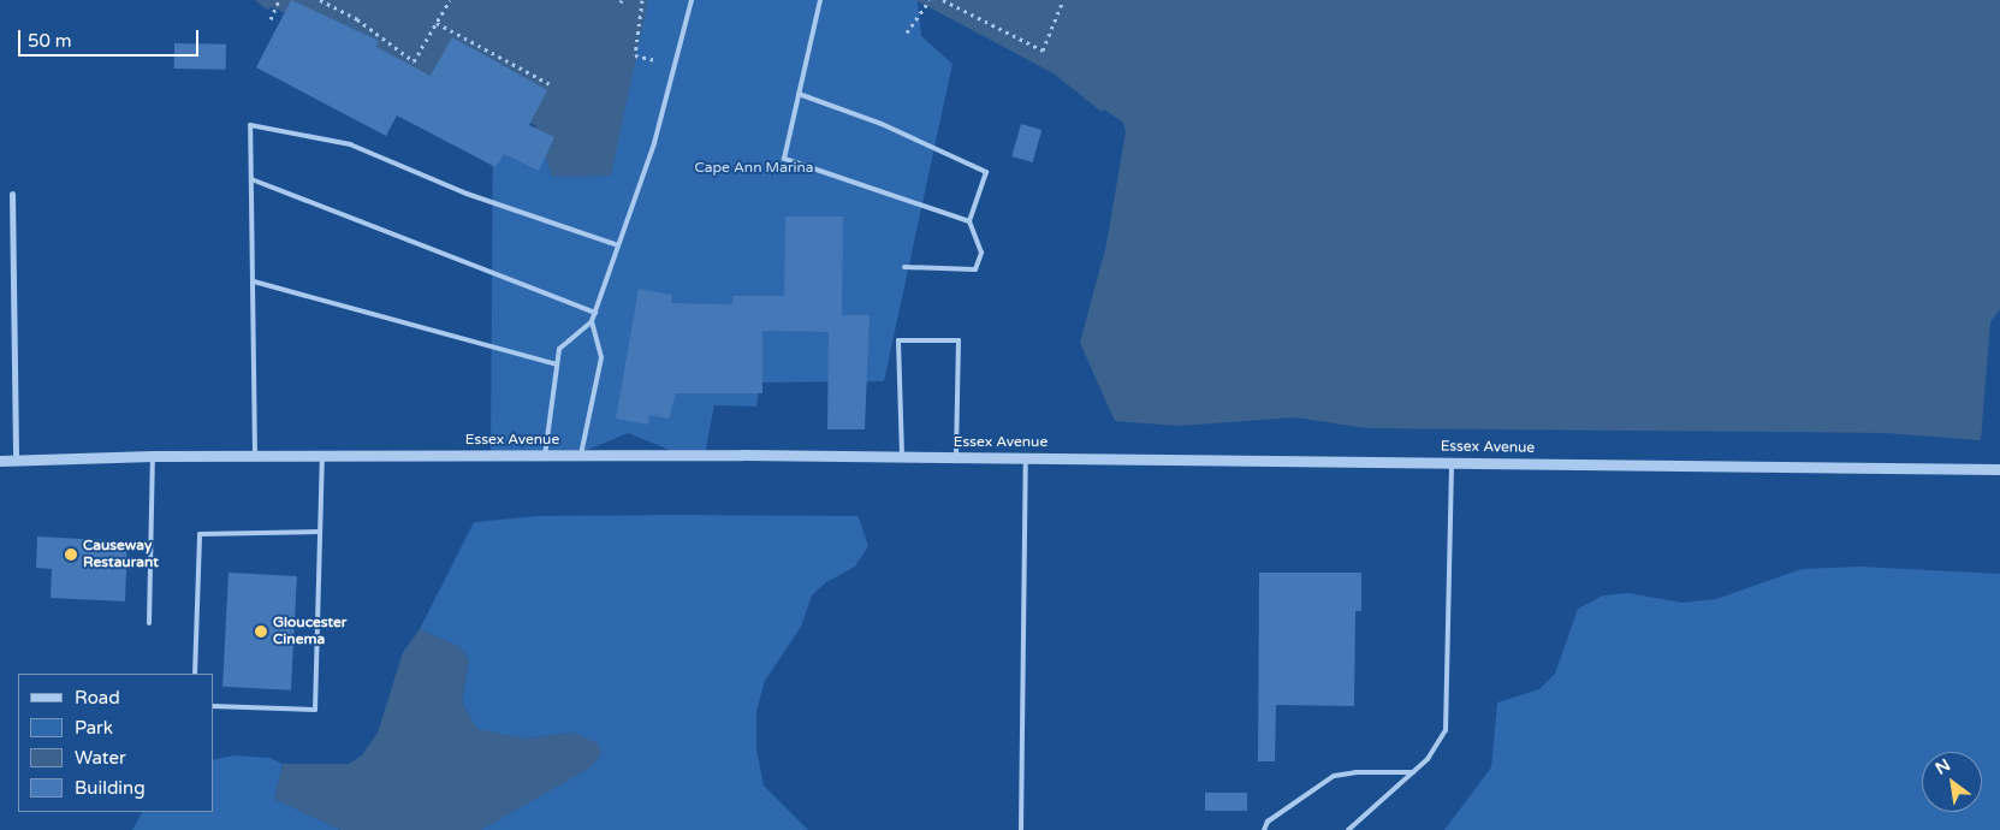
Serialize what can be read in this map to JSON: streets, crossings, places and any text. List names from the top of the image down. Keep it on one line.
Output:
{"streets":{"street":["Essex Avenue"]},"parks":["Cape Ann Marina"],"places":["Causeway Restaurant","Gloucester Cinema"],"legend":["Road","Park","Water","Building"],"scale_bar":"50 m","north":"top left"}
